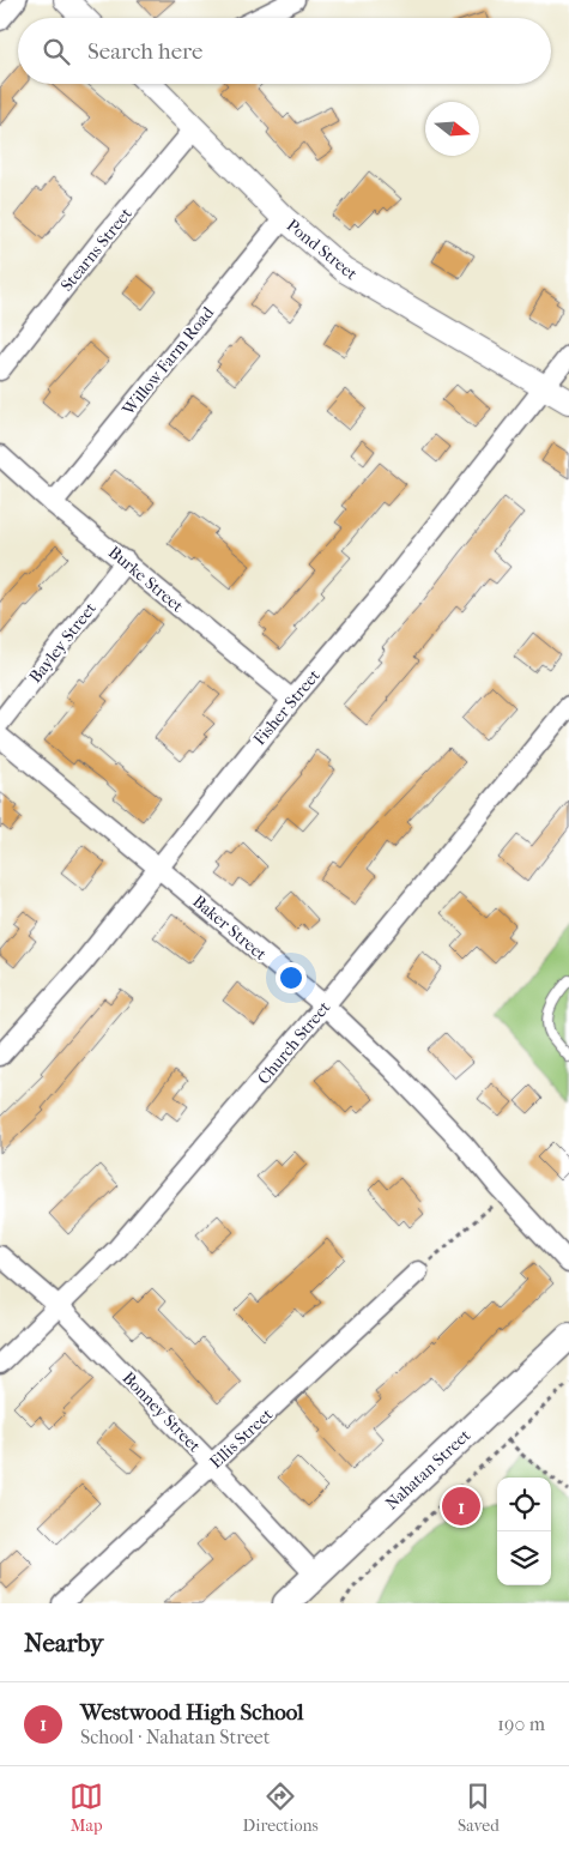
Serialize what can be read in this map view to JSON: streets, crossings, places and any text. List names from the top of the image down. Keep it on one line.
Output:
{"streets":{"main road":["Nahatan Street"],"street":["Stearns Street","Pond Street","Willow Farm Road","Burke Street","Bayley Street","Fisher Street","Baker Street","Church Street","Bonney Street","Ellis Street"]},"crossings":[["Stearns Street","Pond Street"],["Pond Street","Willow Farm Road"],["Pond Street","Fisher Street"],["Willow Farm Road","Burke Street"],["Burke Street","Bayley Street"],["Burke Street","Fisher Street"],["Fisher Street","Baker Street"],["Baker Street","Church Street"],["Church Street","Bonney Street"],["Bonney Street","Ellis Street"],["Bonney Street","Nahatan Street"]],"north":"right","page":{"search":"Search here","pins":"1","heading":"Nearby","list":[{"mark":"1","name":"Westwood High School","note":"School · Nahatan Street","value":"190 m"}],"nav":["Map","Directions","Saved"]}}
